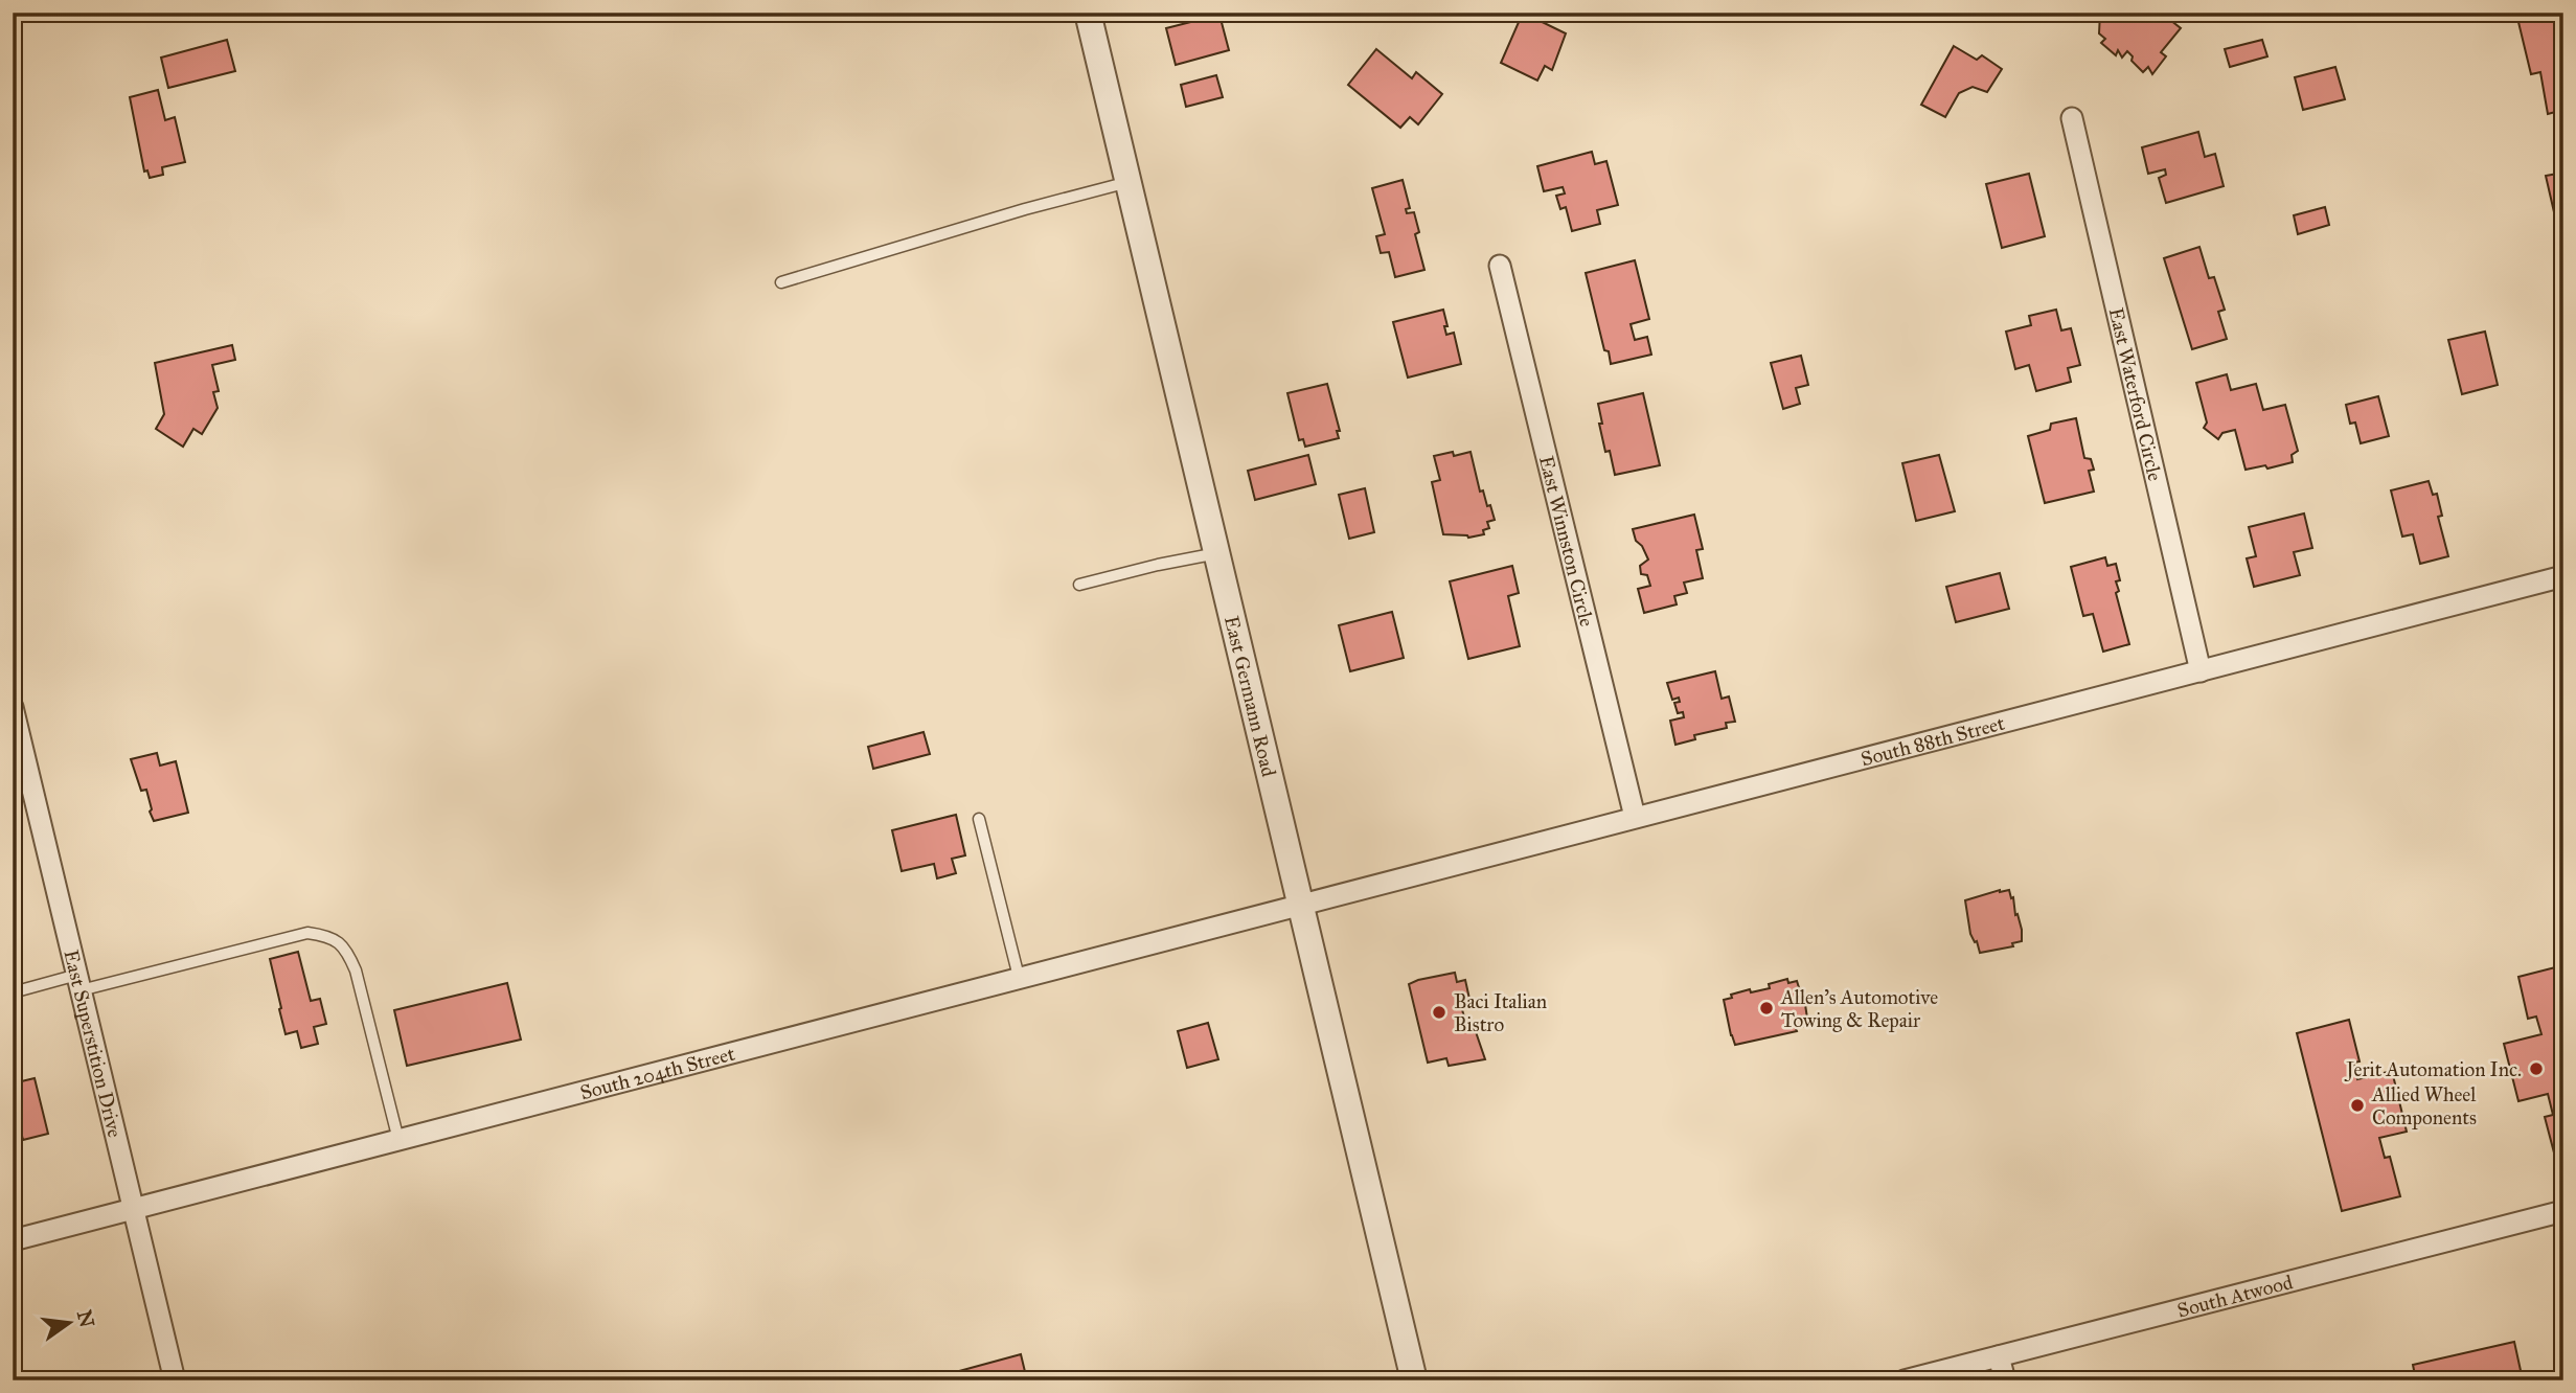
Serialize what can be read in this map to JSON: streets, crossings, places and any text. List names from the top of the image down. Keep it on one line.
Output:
{"streets":{"street":["East Waterford Circle","East Winnston Circle","East Germann Road","South 88th Street","East Superstition Drive","South 204th Street","South Atwood"]},"crossings":[["East Waterford Circle","South 88th Street"],["East Winnston Circle","South 88th Street"],["East Germann Road","South 88th Street"],["East Germann Road","South 204th Street"],["South 88th Street","South 204th Street"],["East Superstition Drive","South 204th Street"]],"places":["Allen's Automotive Towing & Repair","Baci Italian Bistro","Jerit Automation Inc.","Allied Wheel Components"],"north":"right"}
